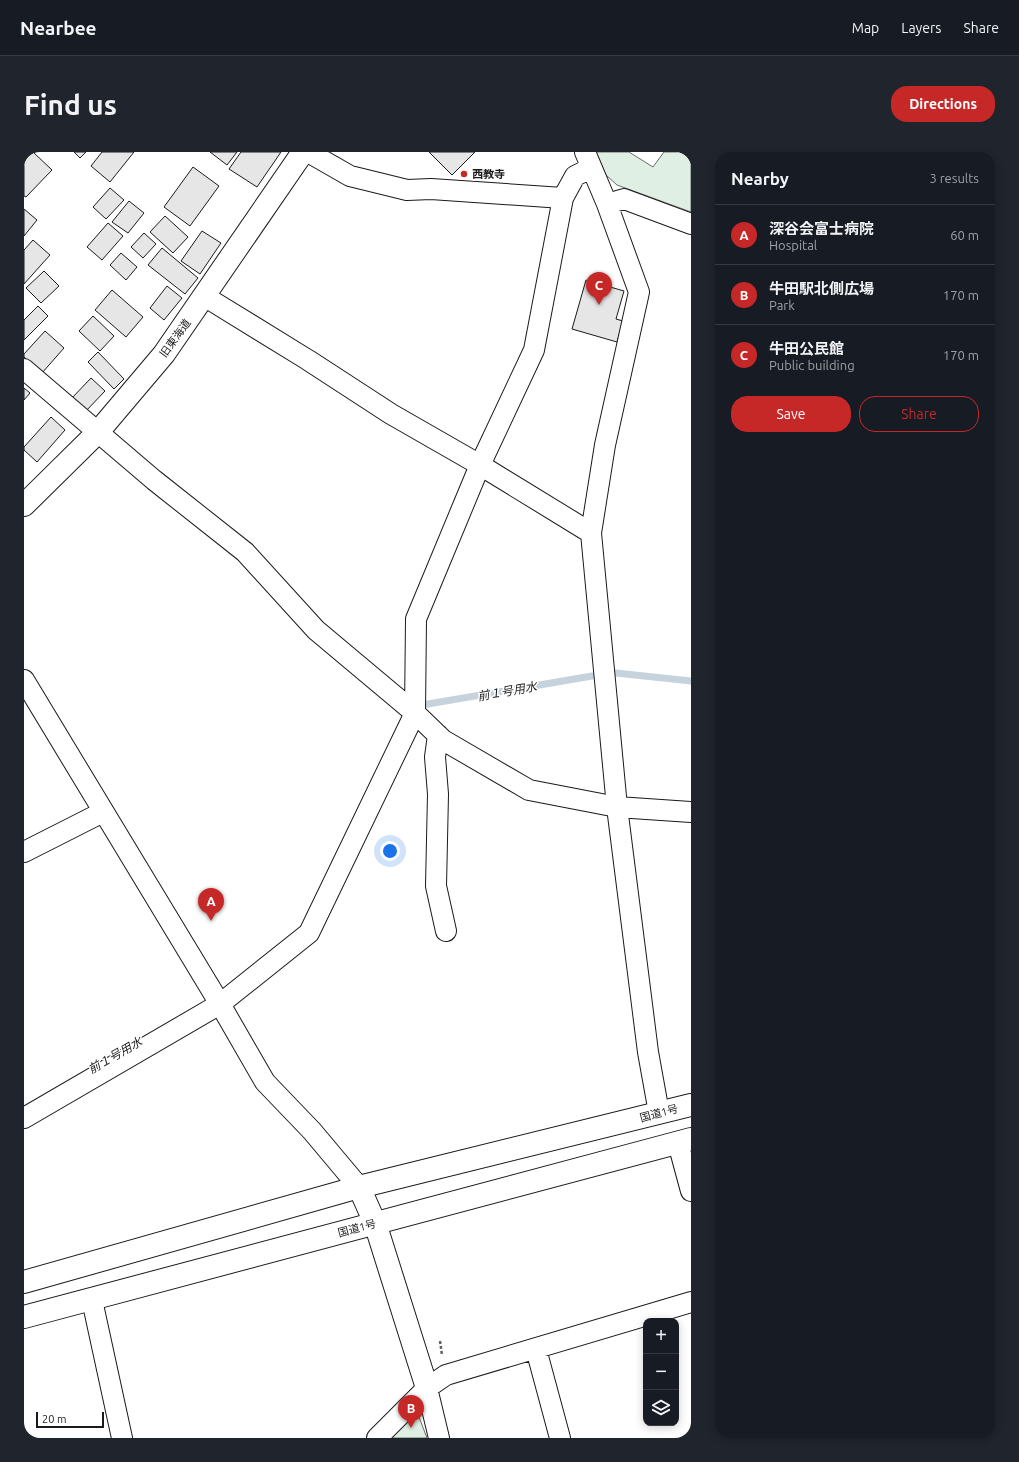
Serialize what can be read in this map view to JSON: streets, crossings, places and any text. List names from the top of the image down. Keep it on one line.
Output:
{"streets":{"main road":["旧東海道","国道1号"]},"water":["前１号用水"],"places":["西教寺"],"scale_bar":"20 m","page":{"header":"Nearbee","nav":["Map","Layers","Share"],"buttons":["Directions",["Save","Share"]],"title":"Find us","heading":["Nearby","3 results"],"list":[{"mark":"A","name":"深谷会富士病院","note":"Hospital","value":"60 m"},{"mark":"B","name":"牛田駅北側広場","note":"Park","value":"170 m"},{"mark":"C","name":"牛田公民館","note":"Public building","value":"170 m"}],"pins":["C","A","B"],"map_buttons":["+","−"],"scale":"20 m"}}
